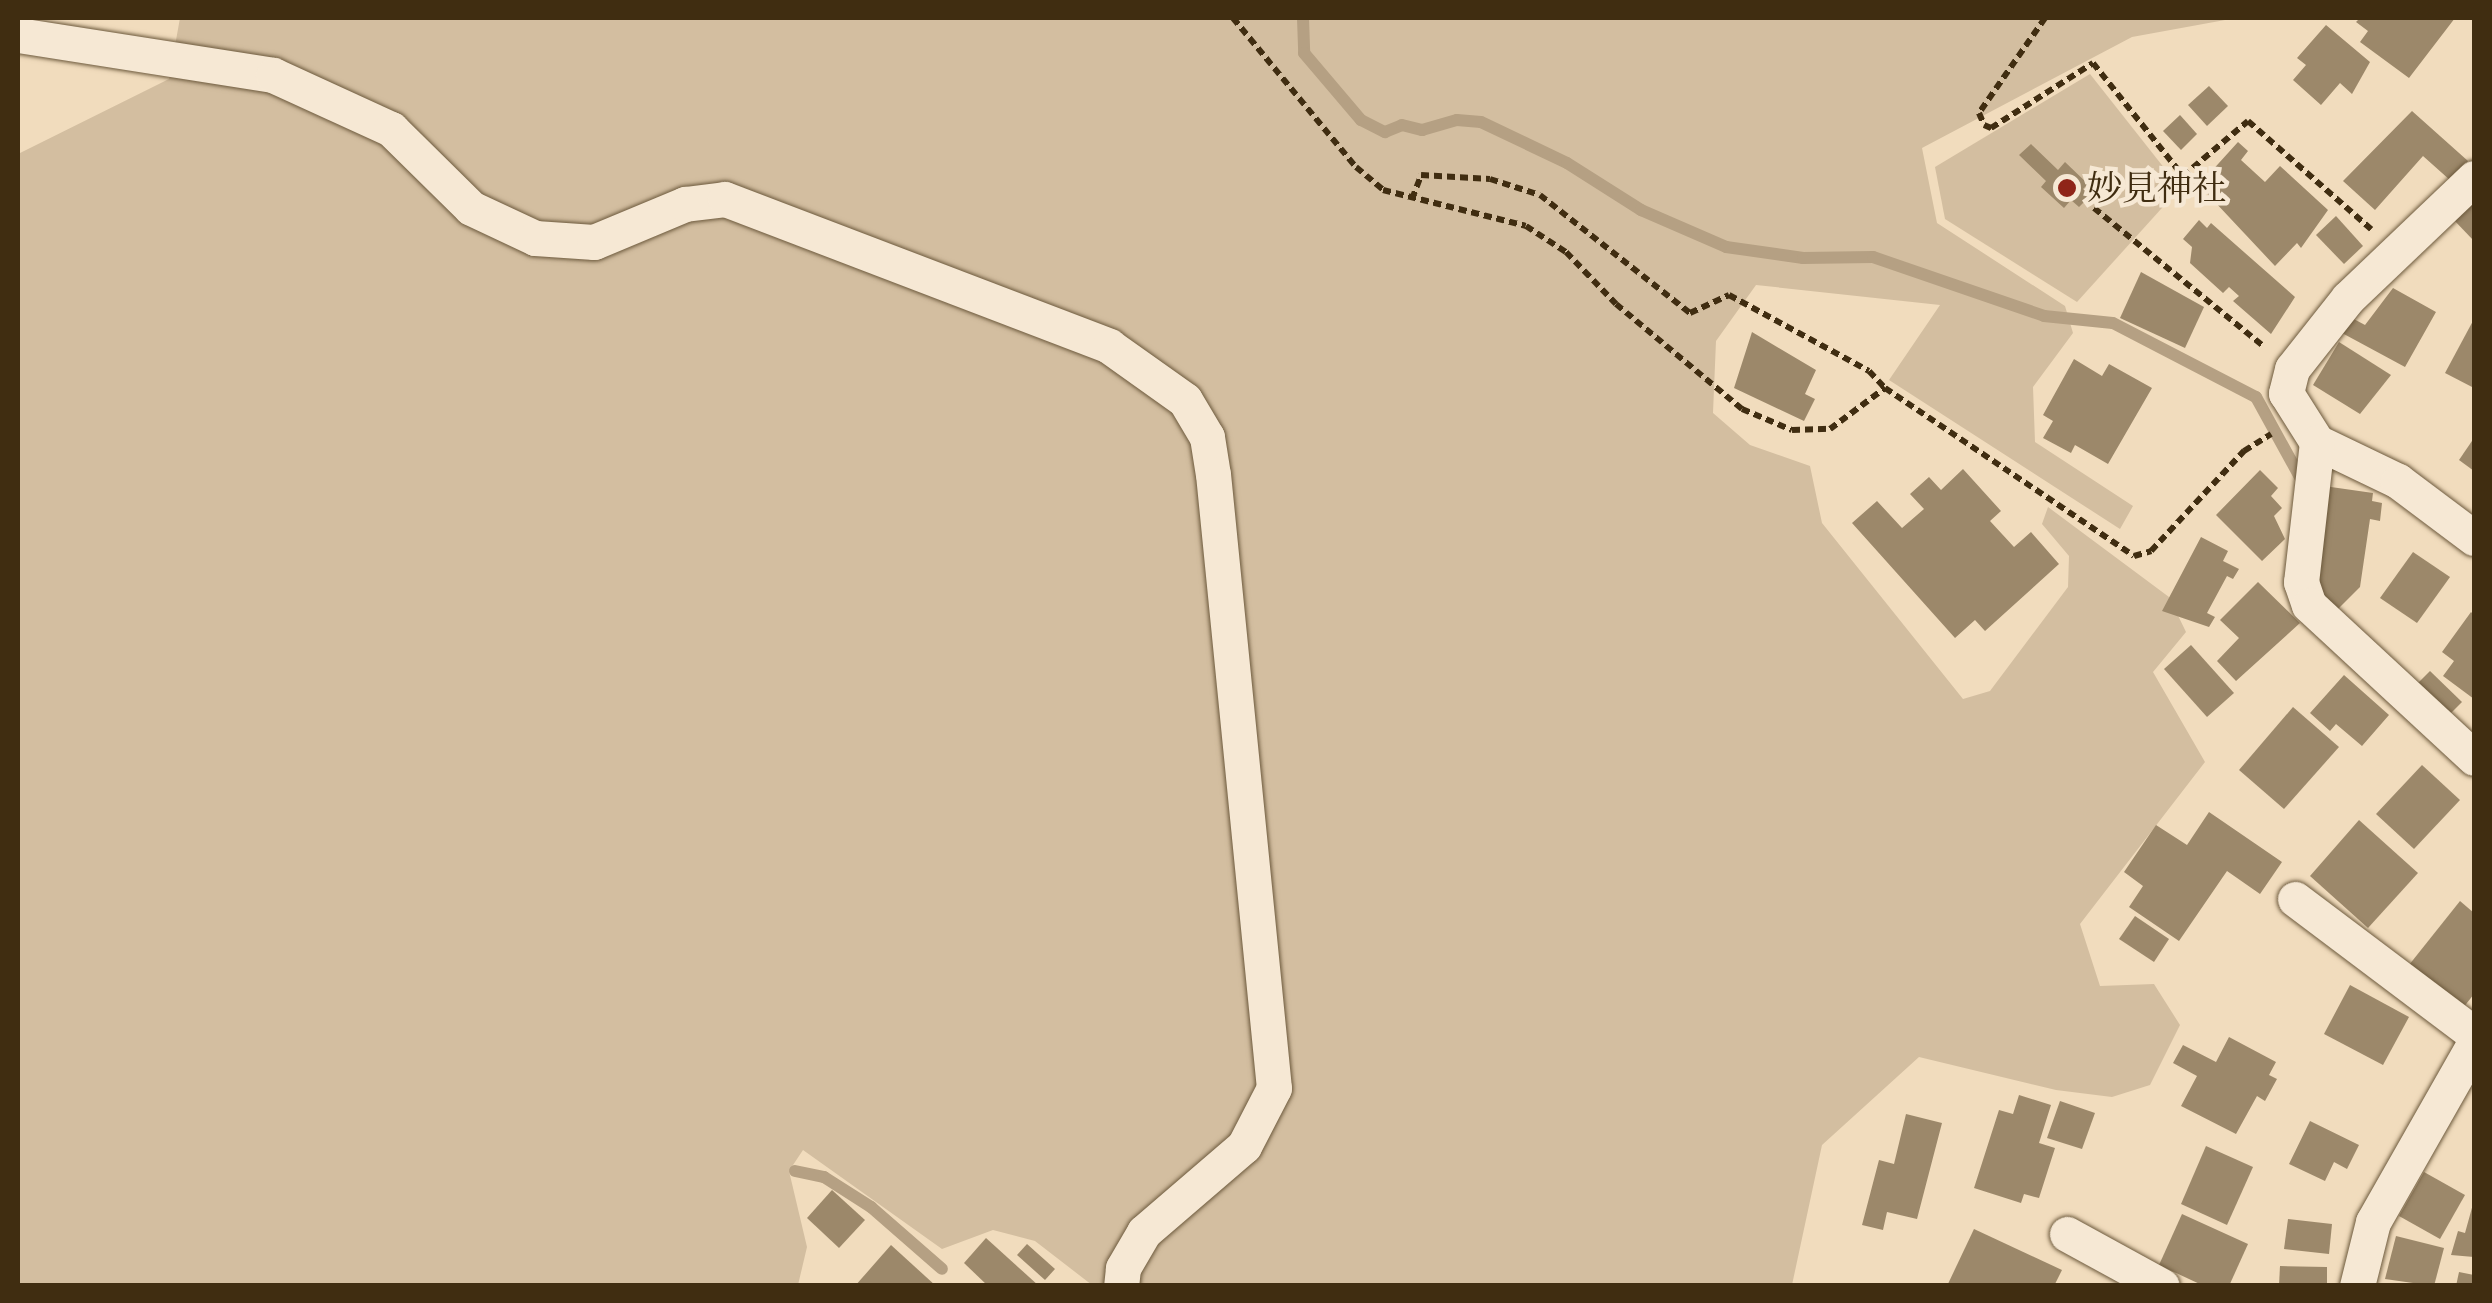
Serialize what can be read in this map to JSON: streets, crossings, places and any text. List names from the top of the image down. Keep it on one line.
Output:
{"places":["妙見神社"]}
